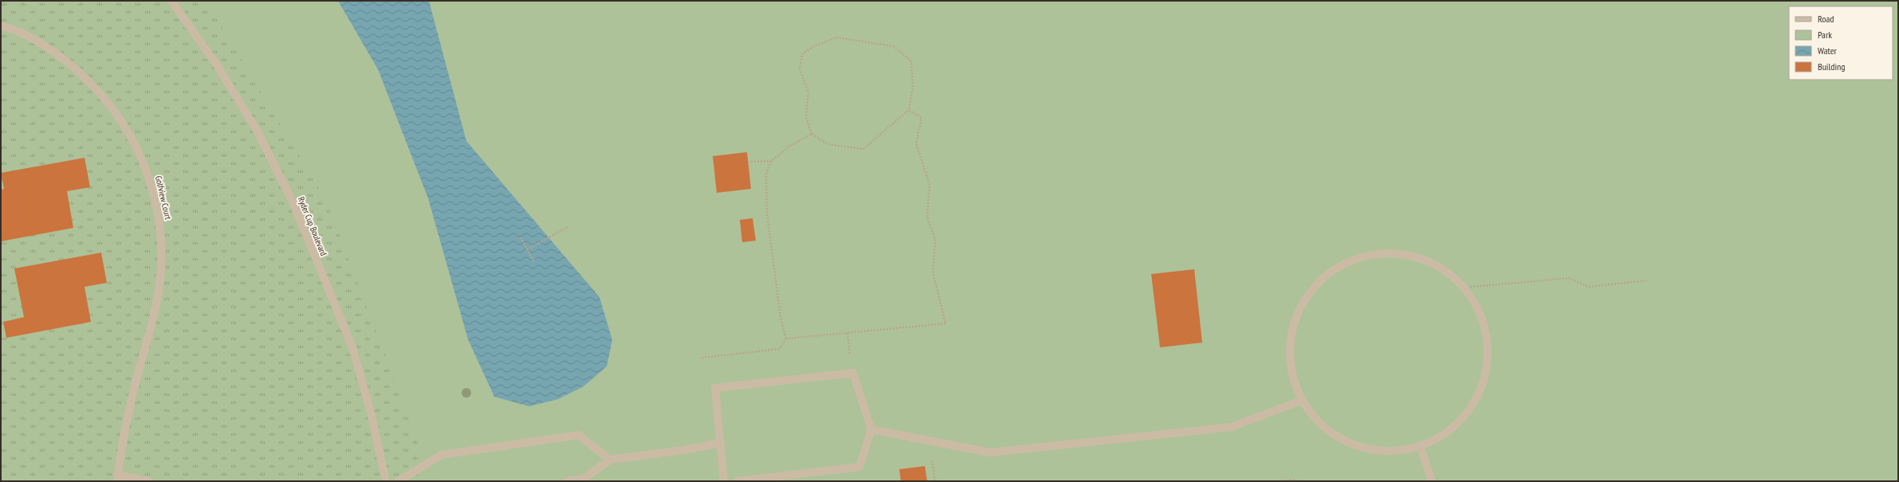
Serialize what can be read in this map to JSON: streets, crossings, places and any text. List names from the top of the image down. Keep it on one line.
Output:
{"streets":{"street":["Golfview Court","Ryder Cup Boulevard"]},"legend":["Road","Park","Water","Building"]}
